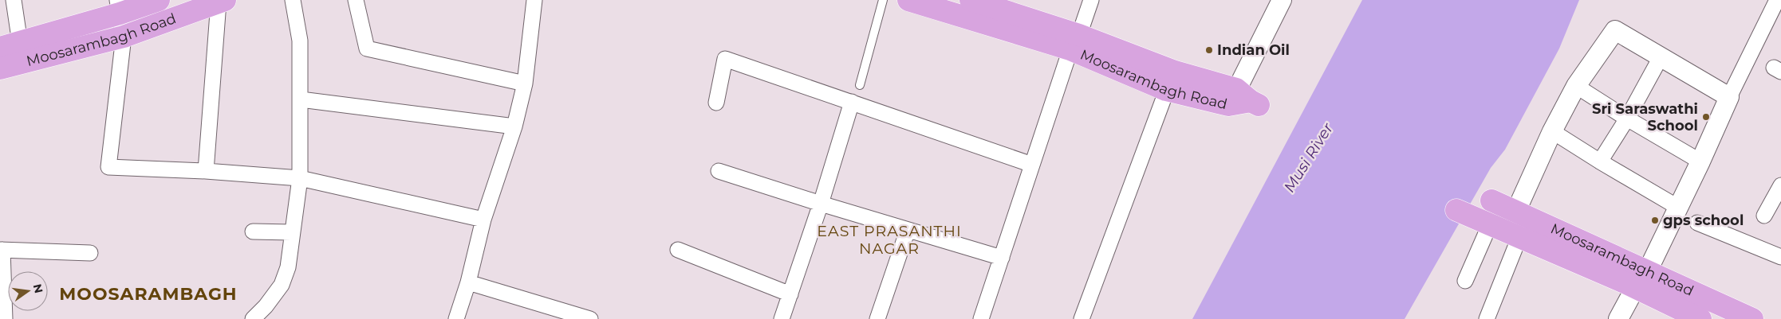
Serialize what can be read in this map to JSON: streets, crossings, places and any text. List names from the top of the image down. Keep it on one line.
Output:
{"streets":{"main road":["Moosarambagh Road"]},"districts":["EAST PRASANTHI NAGAR","MOOSARAMBAGH"],"water":["Musi River"],"places":["Indian Oil","Sri Saraswathi School","gps school"],"north":"right"}
